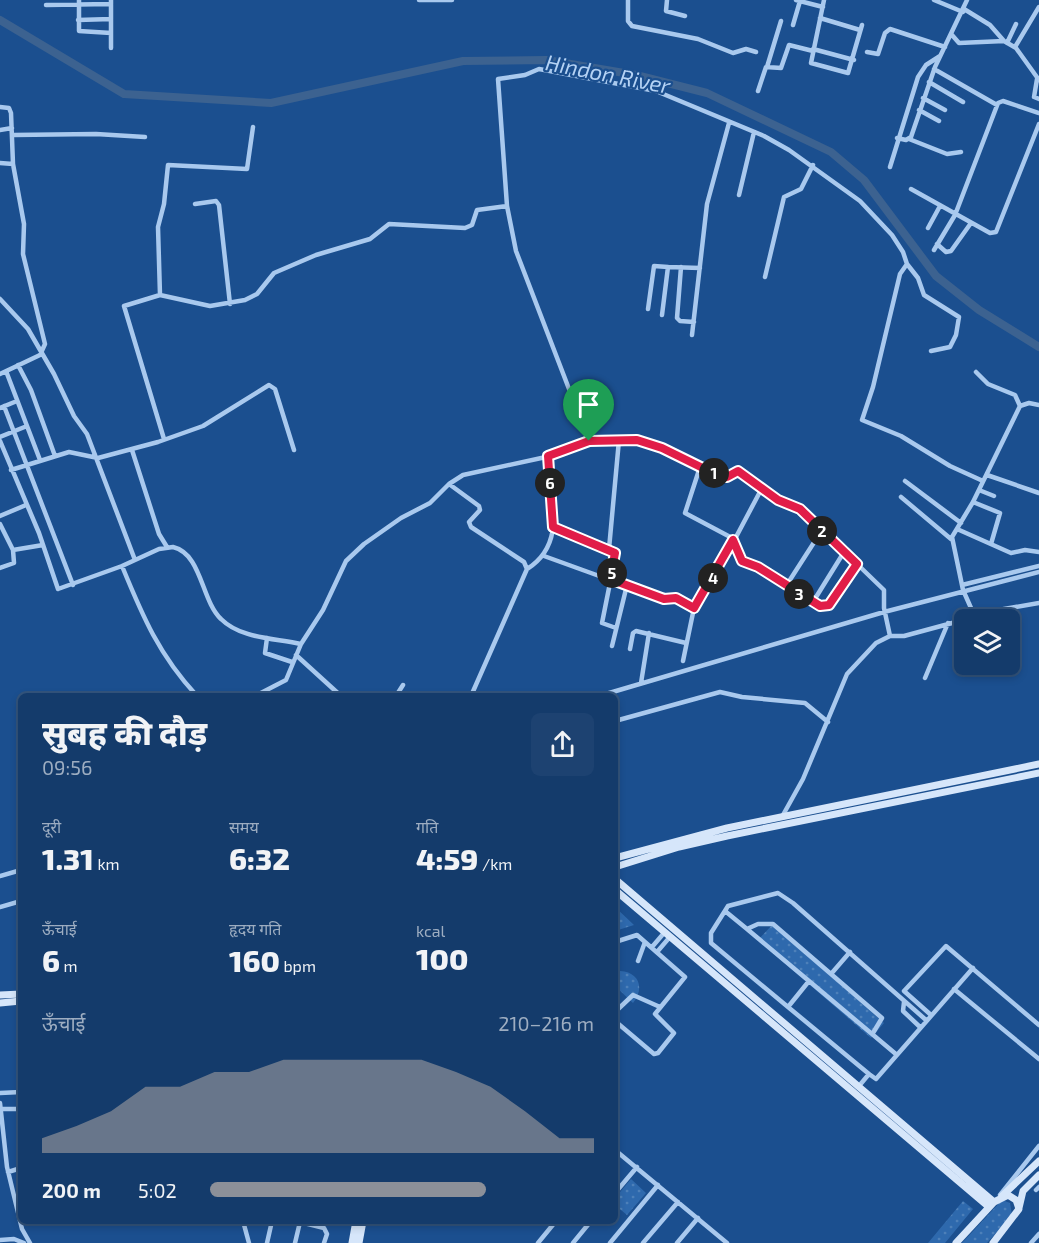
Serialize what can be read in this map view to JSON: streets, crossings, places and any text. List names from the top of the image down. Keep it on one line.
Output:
{"water":["Hindon River"],"page":{"pins":["1","6","2","5","4","3"],"heading":["सुबह की दौड़","09:56"],"stats":[["दूरी","1.31 km"],["समय","6:32"],["गति","4:59 /km"],["ऊँचाई","6 m"],["हृदय गति","160 bpm"],["kcal","100"]],"chart":["ऊँचाई","210–216 m"],"list":[{"name":"200 m","note":"5:02"}]}}
